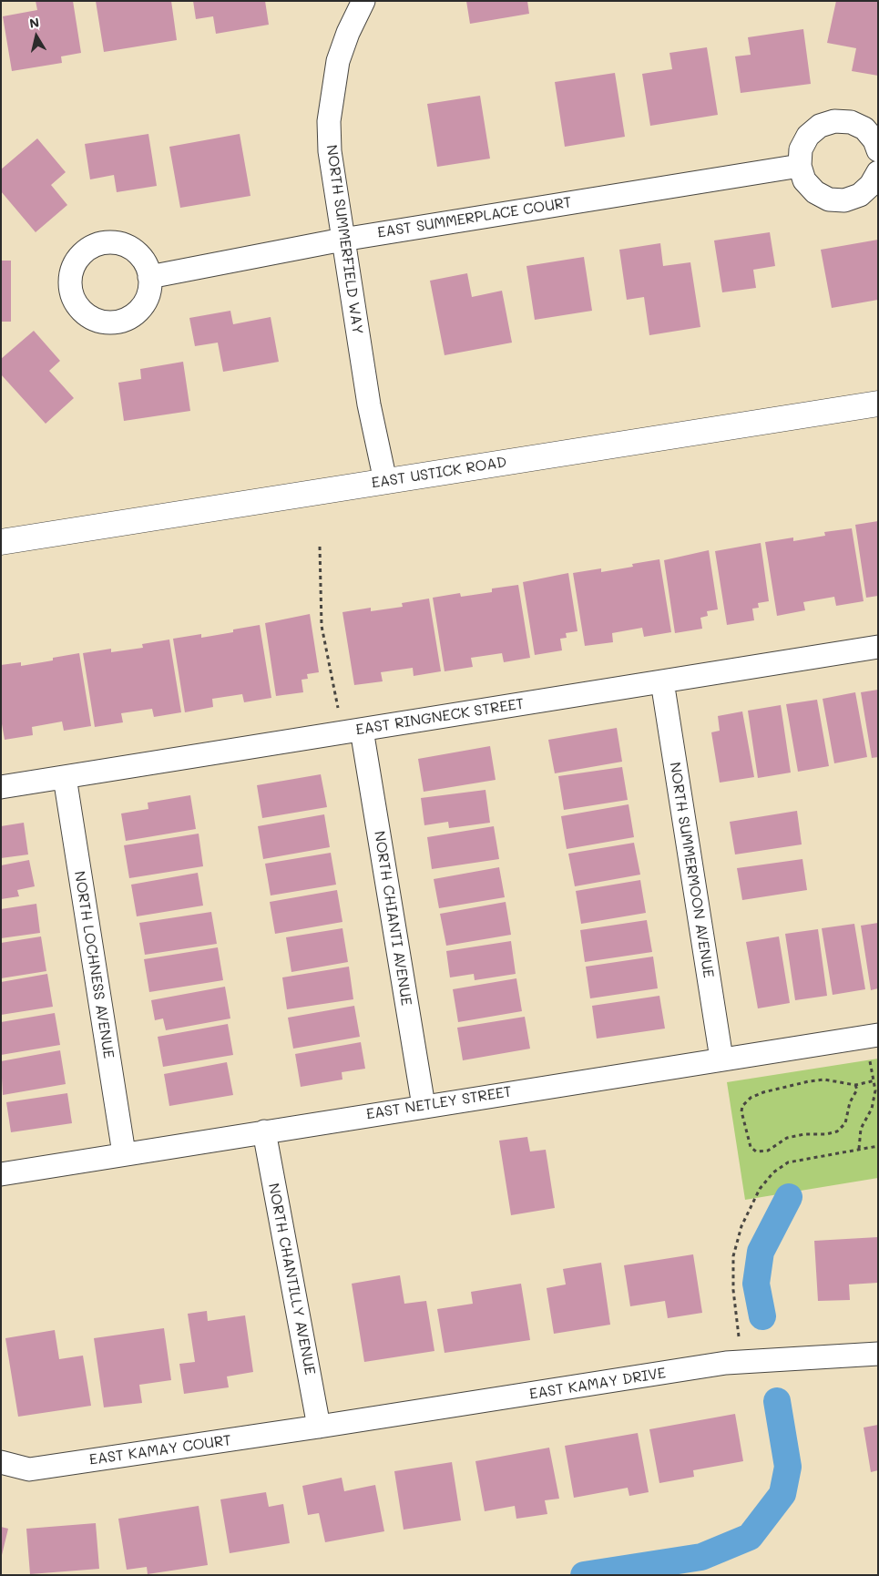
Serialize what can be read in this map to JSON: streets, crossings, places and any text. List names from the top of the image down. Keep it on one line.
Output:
{"streets":{"main road":["EAST USTICK ROAD"],"street":["EAST SUMMERPLACE COURT","NORTH SUMMERFIELD WAY","EAST RINGNECK STREET","NORTH SUMMERMOON AVENUE","NORTH CHIANTI AVENUE","NORTH LOCHNESS AVENUE","EAST NETLEY STREET","NORTH CHANTILLY AVENUE","EAST KAMAY DRIVE","EAST KAMAY COURT"]},"crossings":[["EAST SUMMERPLACE COURT","NORTH SUMMERFIELD WAY"],["NORTH SUMMERFIELD WAY","EAST USTICK ROAD"],["EAST RINGNECK STREET","NORTH SUMMERMOON AVENUE"],["EAST RINGNECK STREET","NORTH CHIANTI AVENUE"],["EAST RINGNECK STREET","NORTH LOCHNESS AVENUE"],["NORTH SUMMERMOON AVENUE","EAST NETLEY STREET"],["NORTH CHIANTI AVENUE","EAST NETLEY STREET"],["NORTH LOCHNESS AVENUE","EAST NETLEY STREET"],["EAST NETLEY STREET","NORTH CHANTILLY AVENUE"],["NORTH CHANTILLY AVENUE","EAST KAMAY DRIVE"],["NORTH CHANTILLY AVENUE","EAST KAMAY COURT"],["EAST KAMAY DRIVE","EAST KAMAY COURT"]],"north":"top"}
